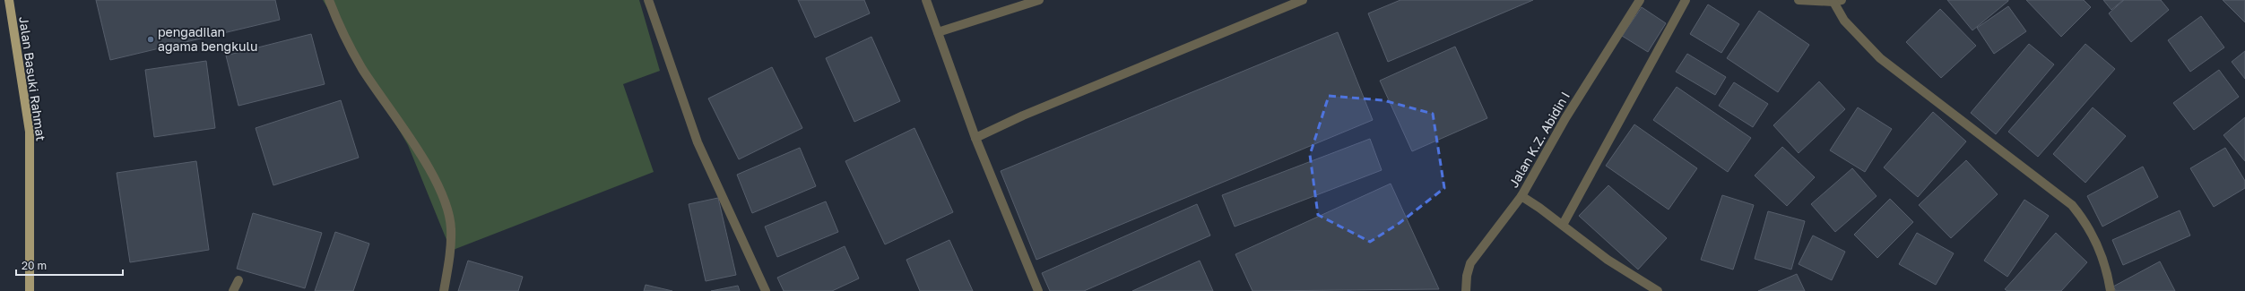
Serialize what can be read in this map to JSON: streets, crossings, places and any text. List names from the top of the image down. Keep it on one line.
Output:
{"streets":{"main road":["Jalan Basuki Rahmat"],"street":["Jalan K.Z. Abidin I"]},"places":["pengadilan agama bengkulu"],"scale_bar":"20 m"}
